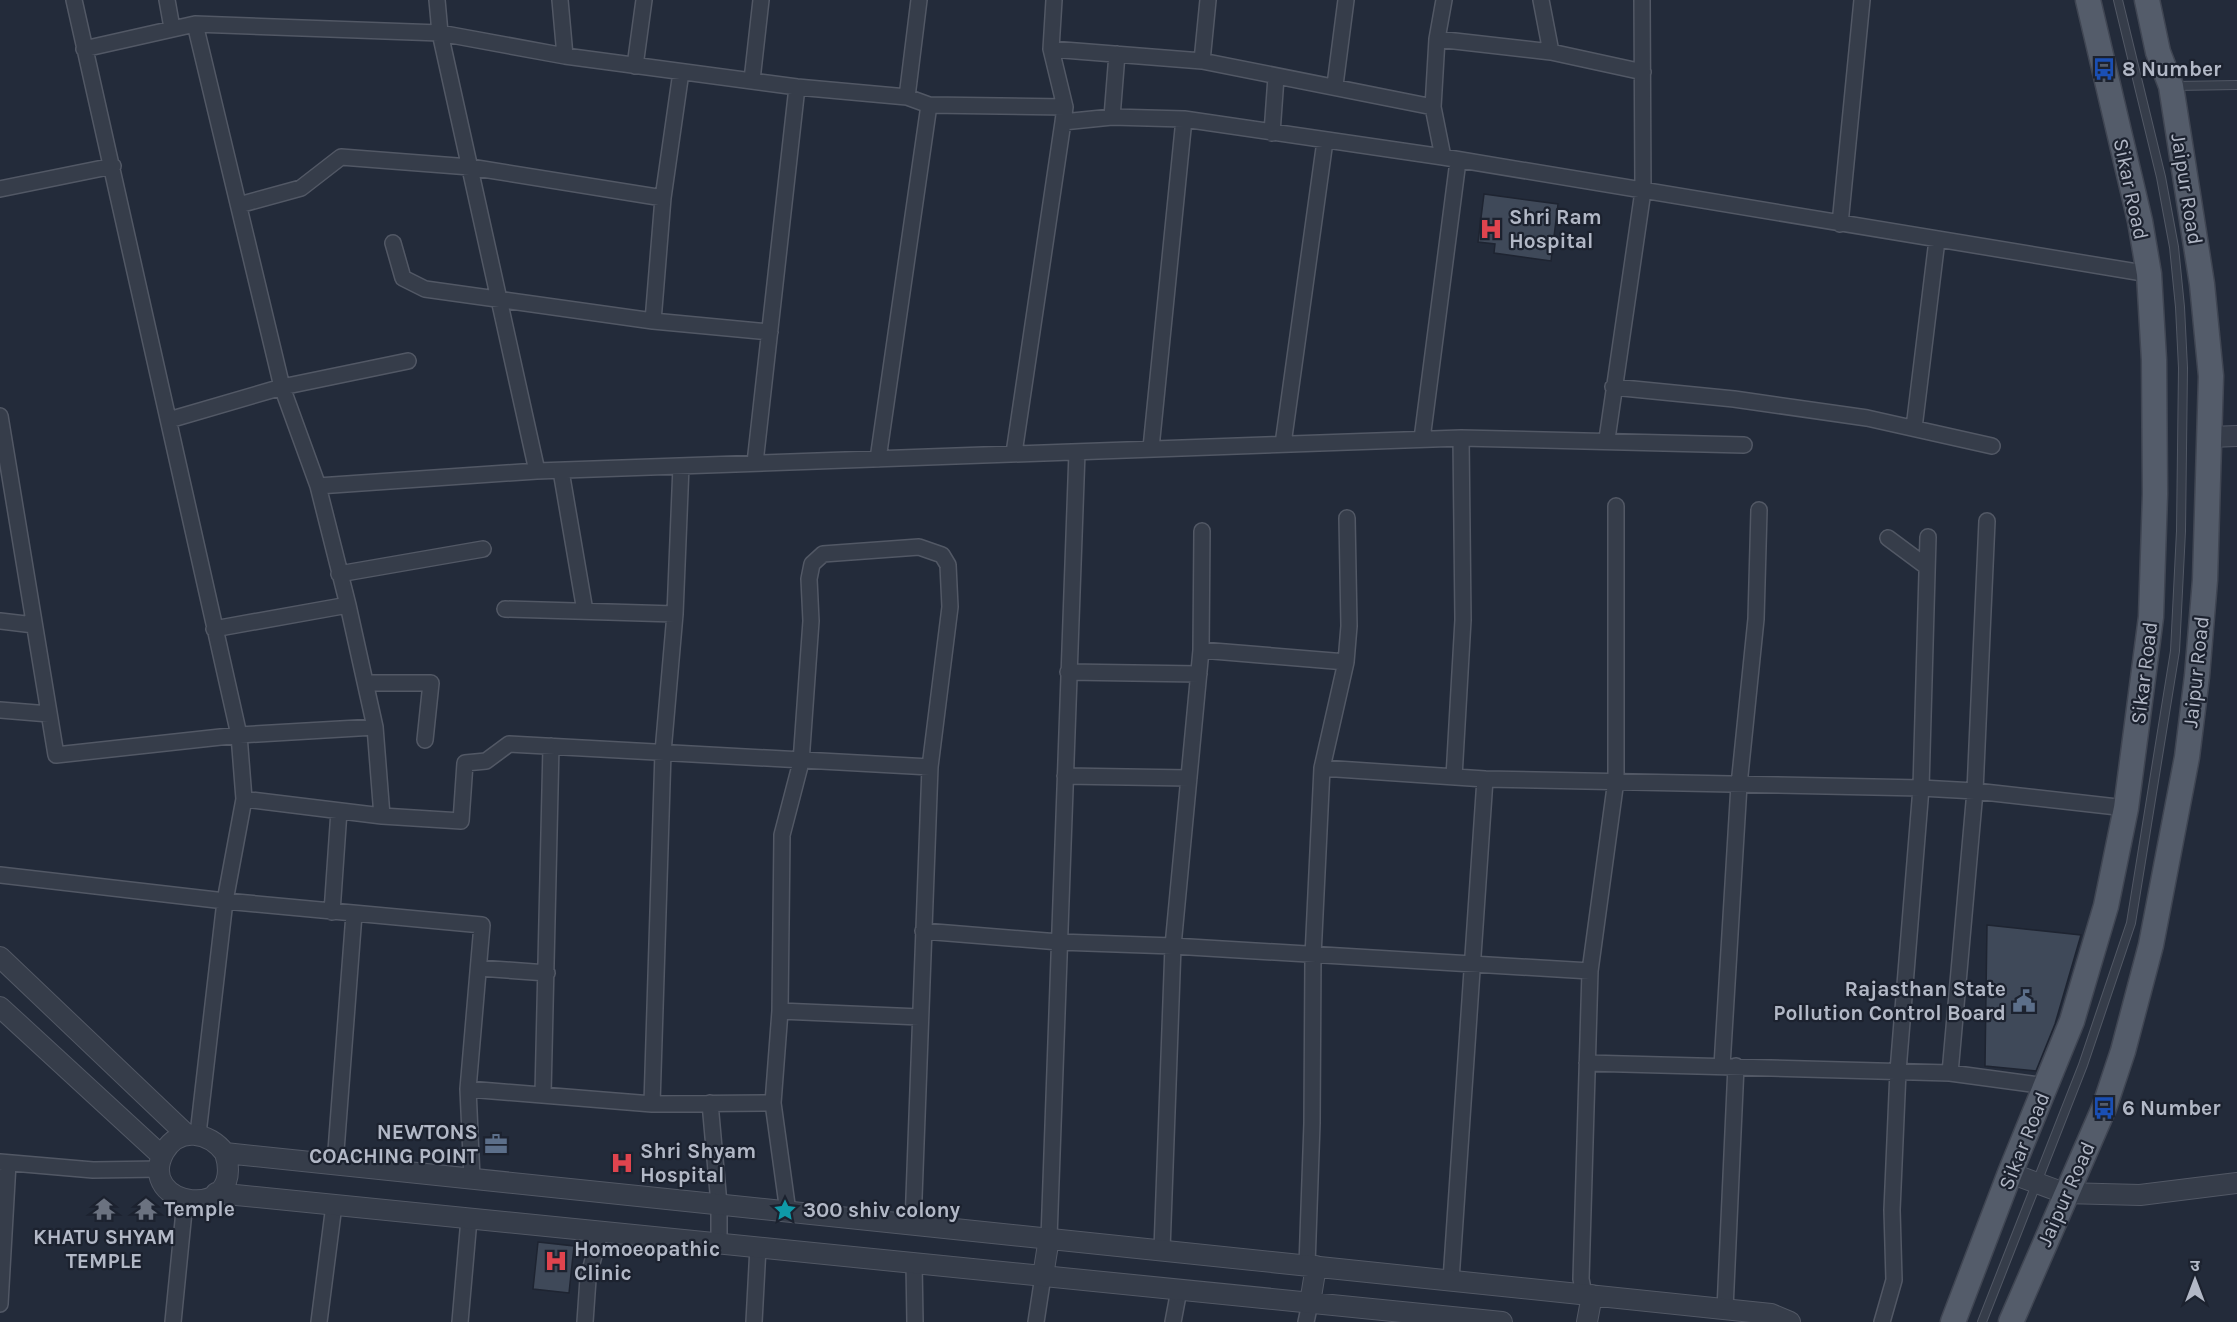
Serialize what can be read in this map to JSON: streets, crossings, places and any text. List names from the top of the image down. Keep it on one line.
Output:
{"streets":{"main road":["Sikar Road","Jaipur Road"]},"places":{"bus stop":["8 Number","6 Number"],"hospital":["Shri Ram Hospital","Shri Shyam Hospital","Homoeopathic Clinic"],"public building":["Rajasthan State Pollution Control Board"],"office":["NEWTONS COACHING POINT"],"temple":["KHATU SHYAM TEMPLE","Temple"],"place":["300 shiv colony"]},"north":"top"}
